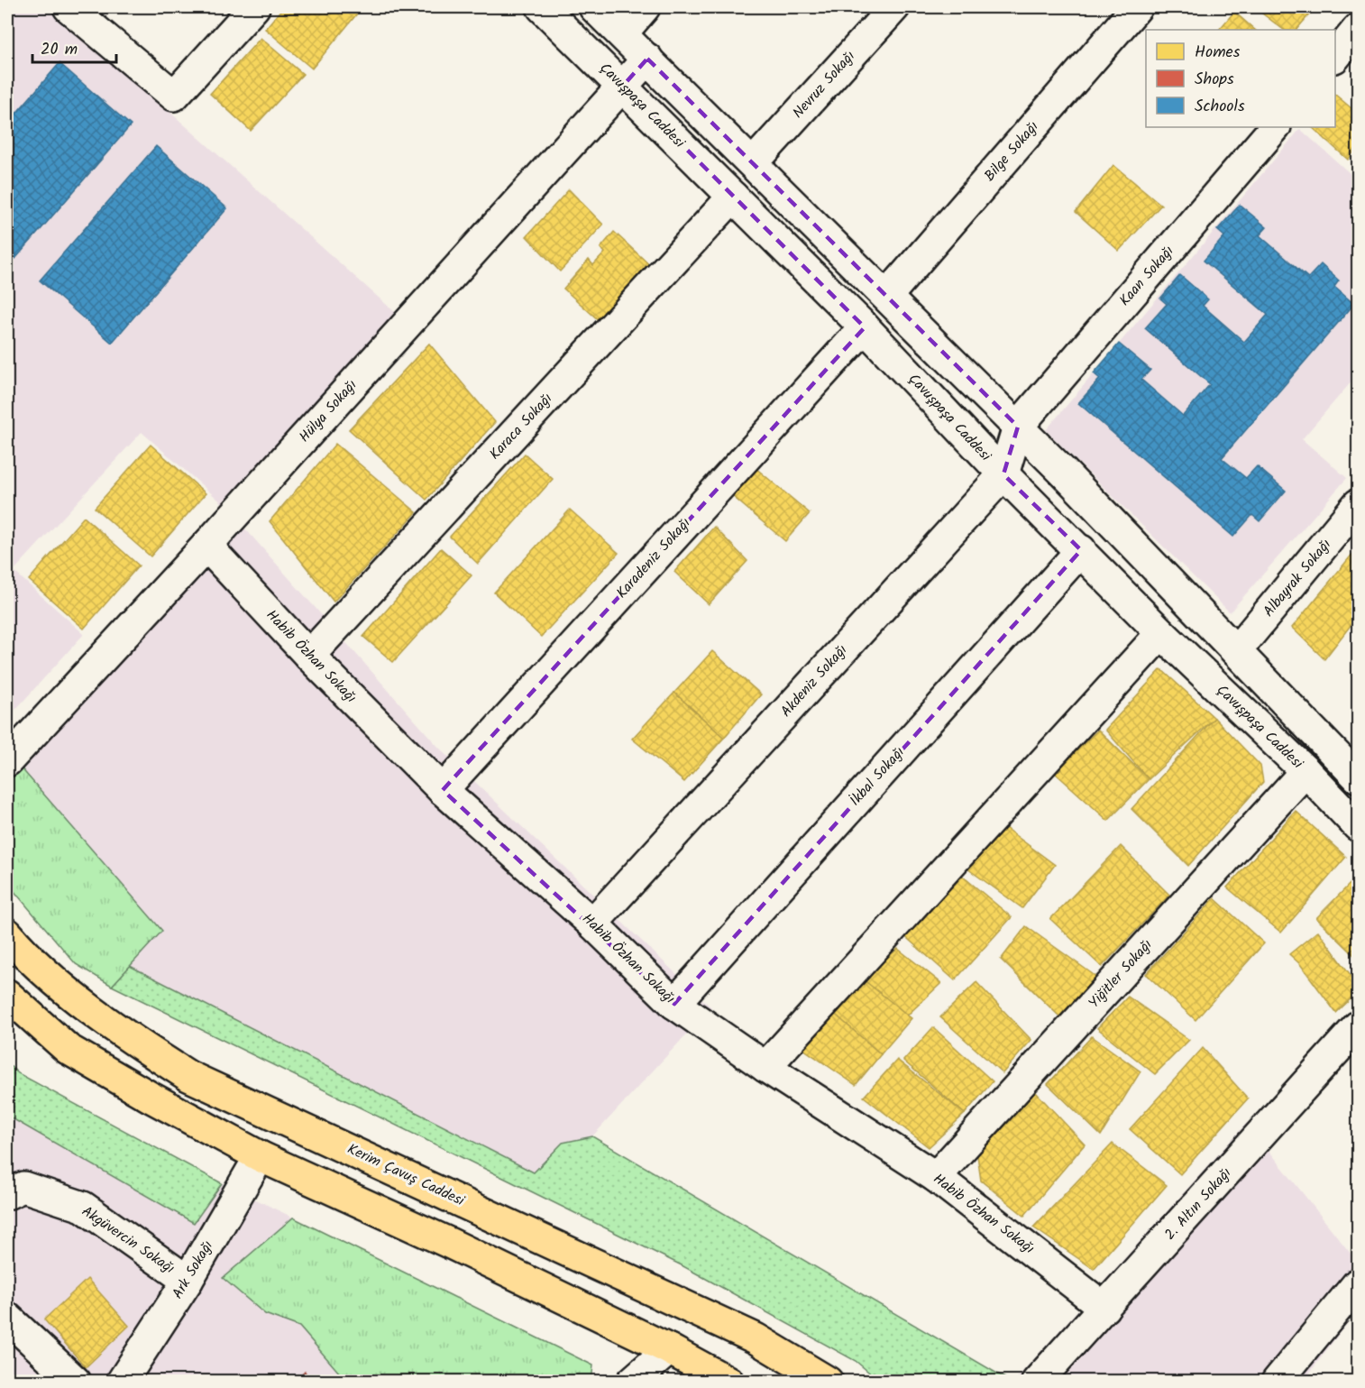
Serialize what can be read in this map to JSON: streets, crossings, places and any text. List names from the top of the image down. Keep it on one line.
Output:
{"streets":{"main road":["Kerim Çavuş Caddesi"],"street":["Nevruz Sokağı","Çavuşpaşa Caddesi","Bilge Sokağı","Kaan Sokağı","Hülya Sokağı","Karaca Sokağı","Karadeniz Sokağı","Albayrak Sokağı","Habib Özhan Sokağı","Akdeniz Sokağı","İkbal Sokağı","Yiğitler Sokağı","2. Altın Sokağı","Akgüvercin Sokağı","Ark Sokağı"]},"crossings":[["Çavuşpaşa Caddesi","Hülya Sokağı"],["Çavuşpaşa Caddesi","Karaca Sokağı"],["Çavuşpaşa Caddesi","Karadeniz Sokağı"],["Çavuşpaşa Caddesi","Akdeniz Sokağı"],["Çavuşpaşa Caddesi","İkbal Sokağı"],["Çavuşpaşa Caddesi","Yiğitler Sokağı"],["Kaan Sokağı","Akdeniz Sokağı"],["Hülya Sokağı","Habib Özhan Sokağı"],["Karaca Sokağı","Habib Özhan Sokağı"],["Karadeniz Sokağı","Habib Özhan Sokağı"],["Habib Özhan Sokağı","Akdeniz Sokağı"],["Habib Özhan Sokağı","İkbal Sokağı"],["Habib Özhan Sokağı","Yiğitler Sokağı"],["Habib Özhan Sokağı","2. Altın Sokağı"],["Akgüvercin Sokağı","Ark Sokağı"]],"legend":["Homes","Shops","Schools"],"scale_bar":"20 m"}
